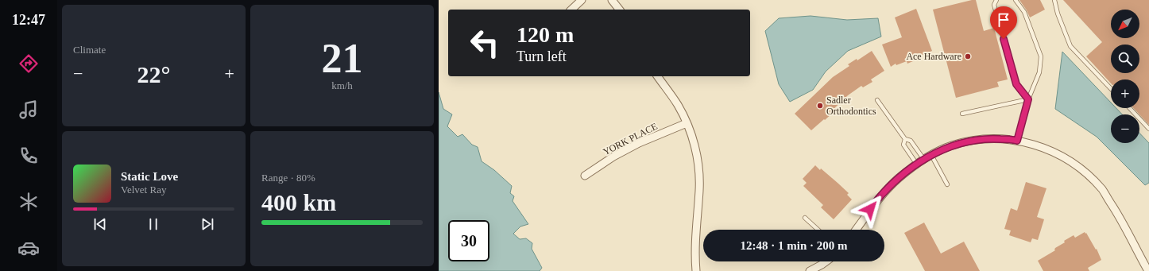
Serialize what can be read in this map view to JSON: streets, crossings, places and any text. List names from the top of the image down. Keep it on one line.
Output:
{"streets":{"street":["YORK PLACE"]},"places":["Ace Hardware","Sadler Orthodontics"],"north":"bottom left","page":{"tabs":"12:47","tile":["Climate",["21","km/h"],["Range · 80%","400 km"]],"map_buttons":["+","−"],"turn":["120 m","Turn left"],"heat":["−","22°","+"],"song":["Static Love","Velvet Ray"],"limit":"30","trip":"12:48 · 1 min · 200 m"}}
